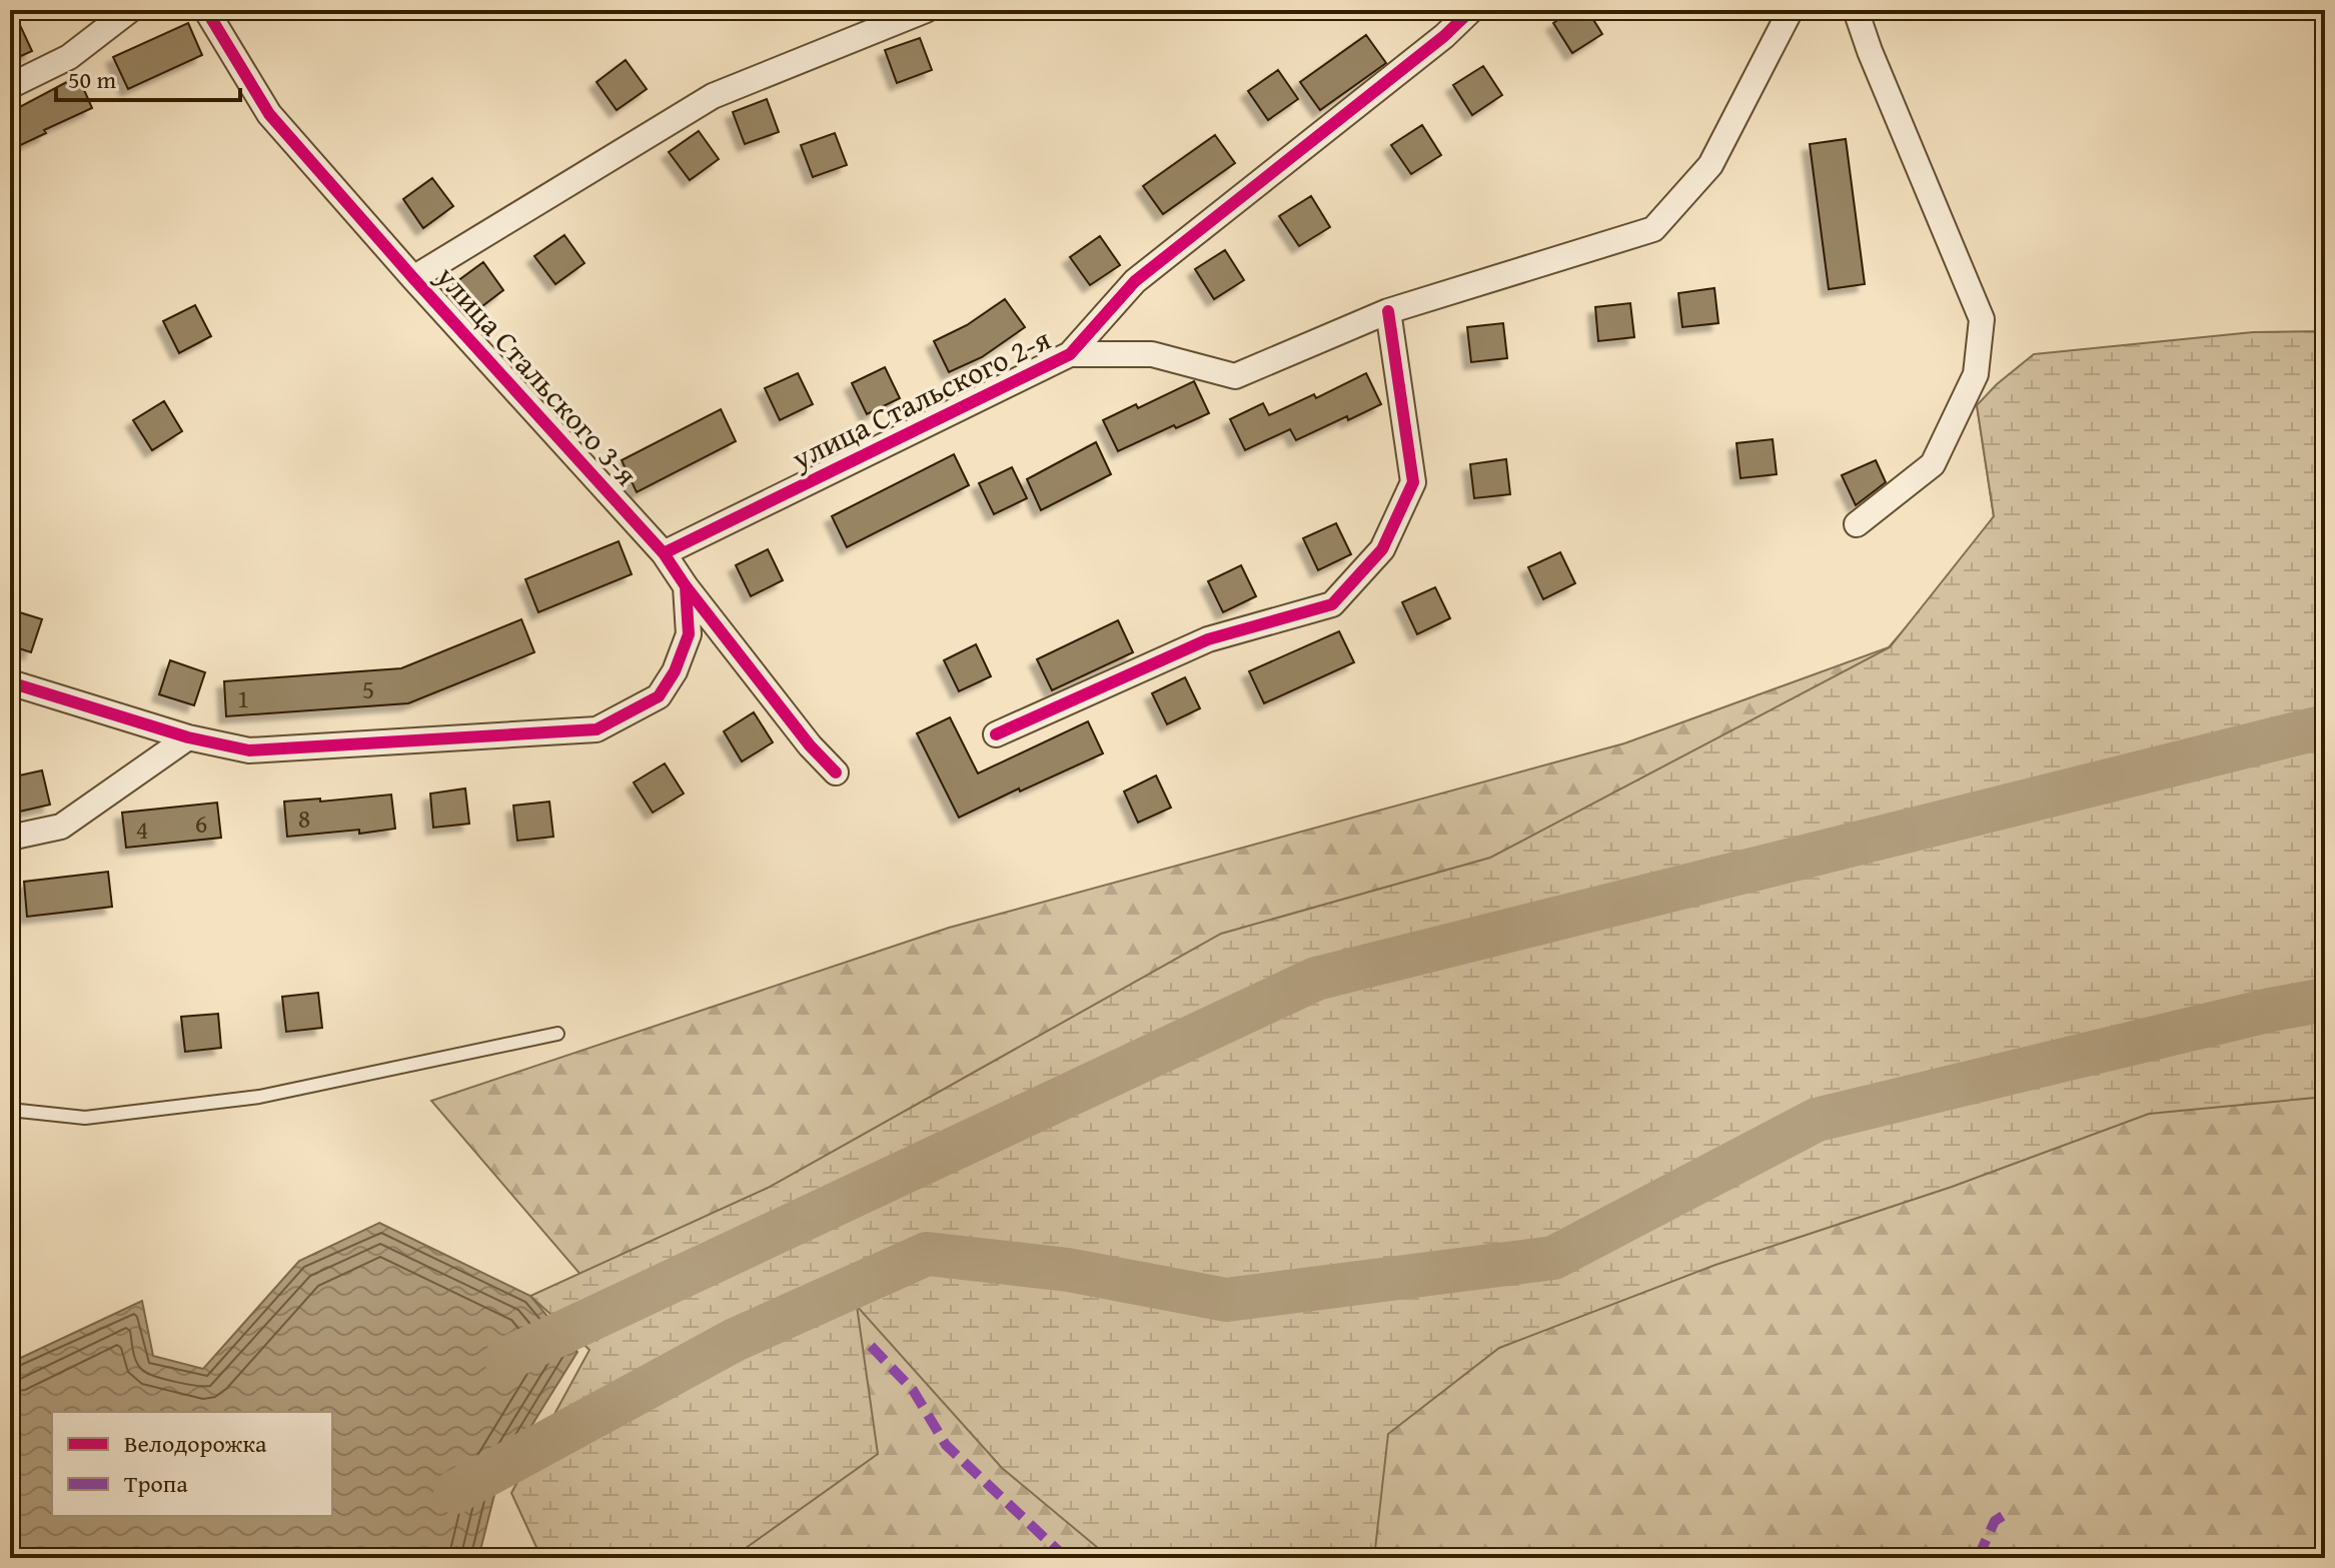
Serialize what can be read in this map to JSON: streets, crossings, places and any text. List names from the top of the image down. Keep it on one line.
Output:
{"streets":{"street":["улица Стальского 3-я","улица Стальского 2-я"]},"crossings":[["улица Стальского 3-я","улица Стальского 2-я"]],"house_numbers":["5","1","8","6","4"],"legend":["Велодорожка","Тропа"],"scale_bar":"50 m"}
